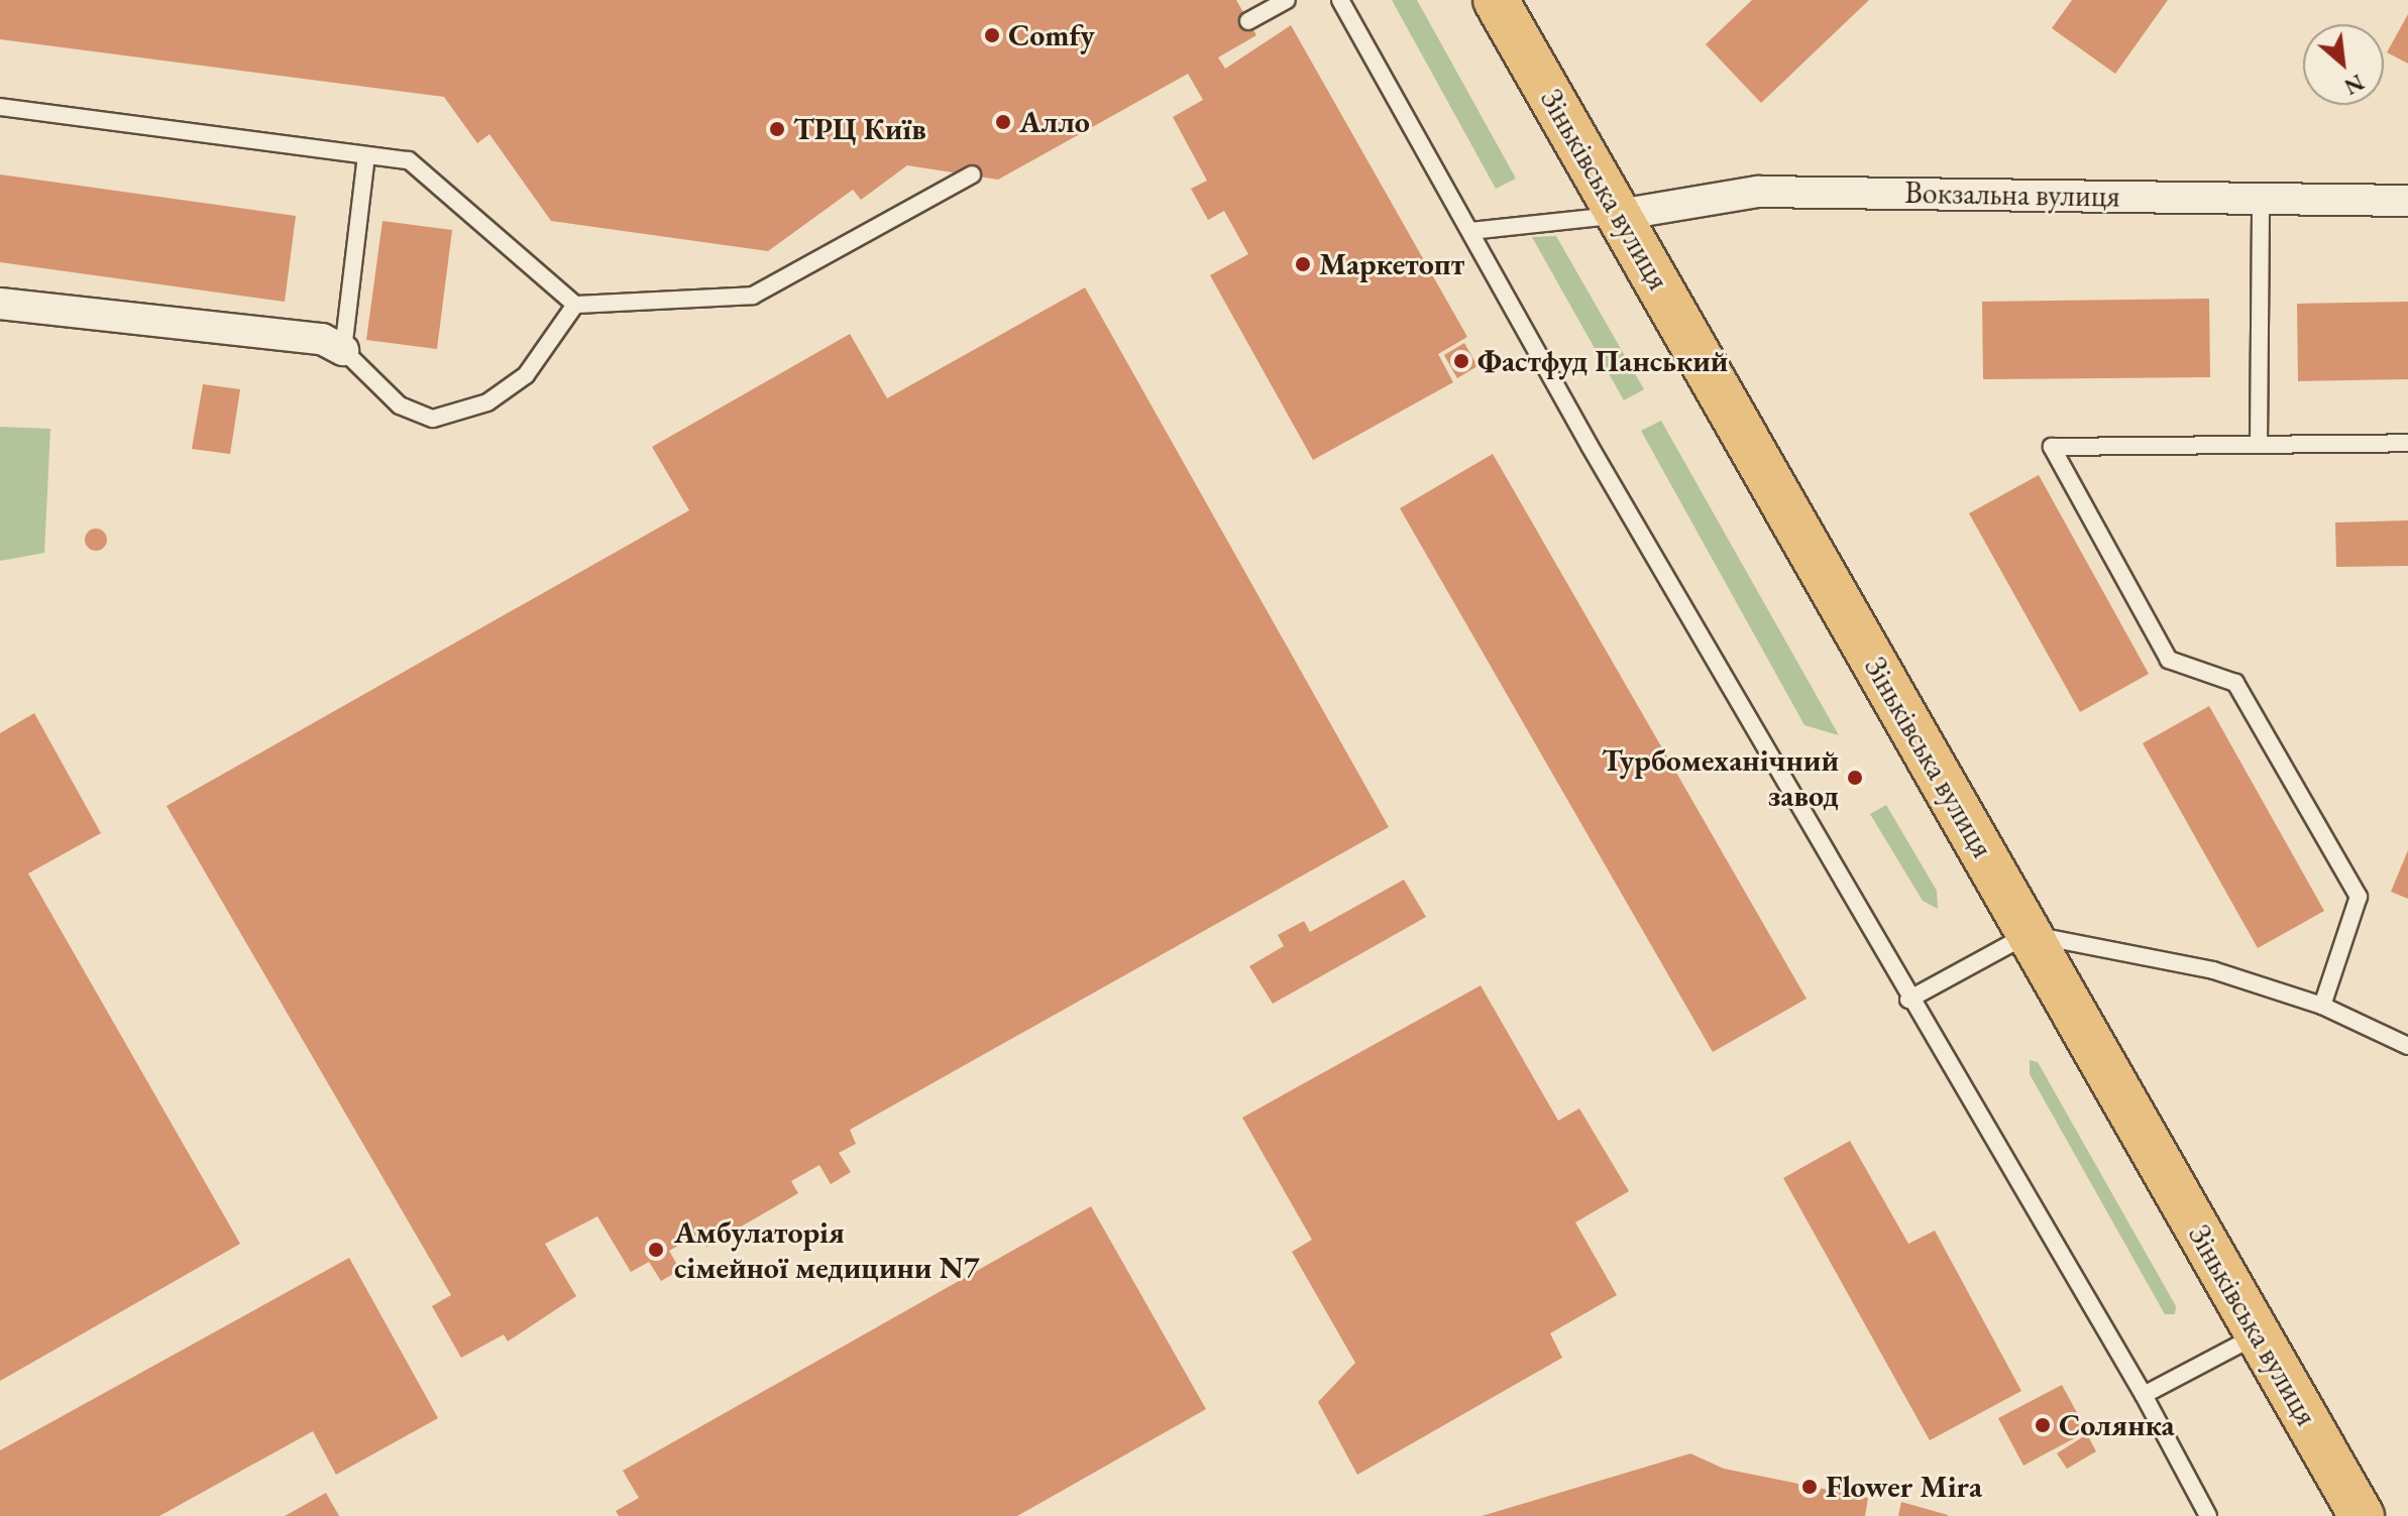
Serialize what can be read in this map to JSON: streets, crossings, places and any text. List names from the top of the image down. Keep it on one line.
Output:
{"streets":{"main road":["Зіньківська вулиця"],"street":["Вокзальна вулиця"]},"crossings":[["Зіньківська вулиця","Вокзальна вулиця"]],"places":["Comfy","Алло","ТРЦ Київ","Маркетопт","Фастфуд Панський","Турбомеханічний завод","Амбулаторія сімейної медицини N7","Солянка","Flower Mira"],"north":"bottom right"}
